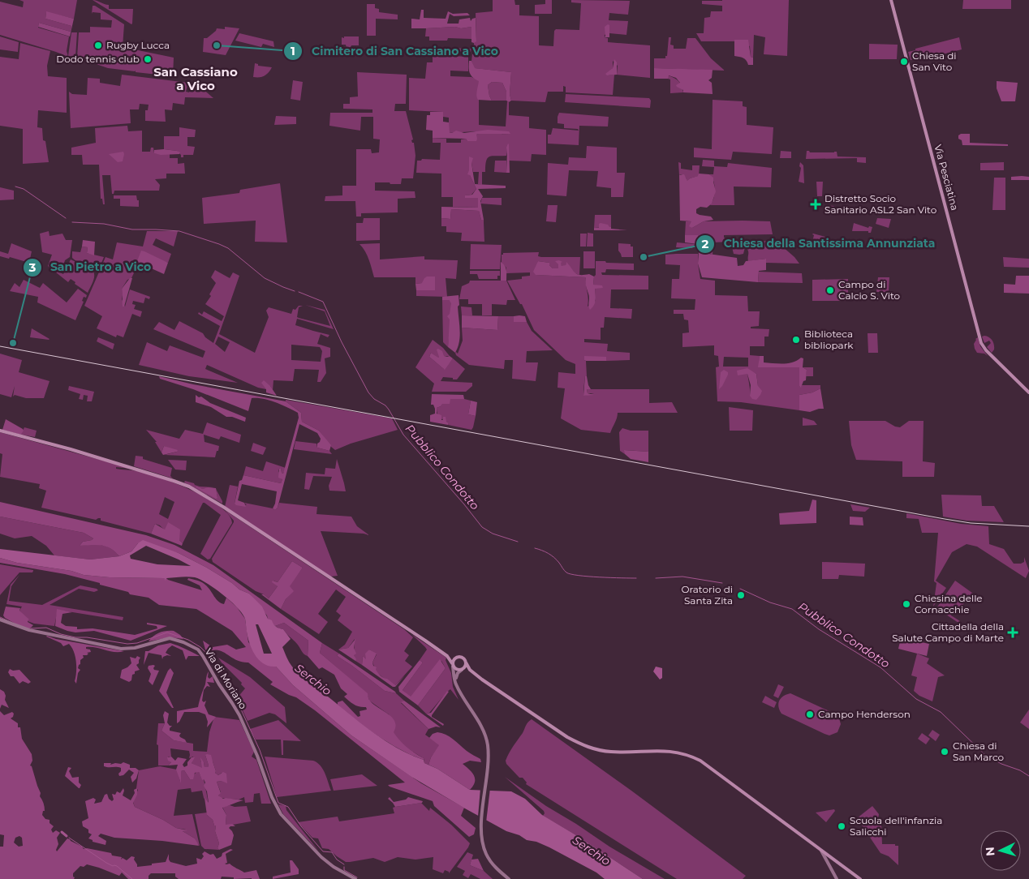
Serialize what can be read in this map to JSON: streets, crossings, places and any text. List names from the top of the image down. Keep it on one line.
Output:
{"streets":{"main road":["Via Pesciatina","Via di Moriano"]},"districts":["San Cassiano a Vico"],"water":["Pubblico Condotto","Serchio"],"places":{"other":["Rugby Lucca","Cimitero di San Cassiano a Vico","Dodo tennis club","Chiesa di San Vito","Chiesa della Santissima Annunziata","Campo di Calcio S. Vito","Biblioteca bibliopark","San Pietro a Vico","Oratorio di Santa Zita","Chiesina delle Cornacchie","Campo Henderson","Chiesa di San Marco","Scuola dell'infanzia Salicchi"],"health":["Distretto Socio Sanitario ASL2 San Vito","Cittadella della Salute Campo di Marte"]},"north":"left"}
